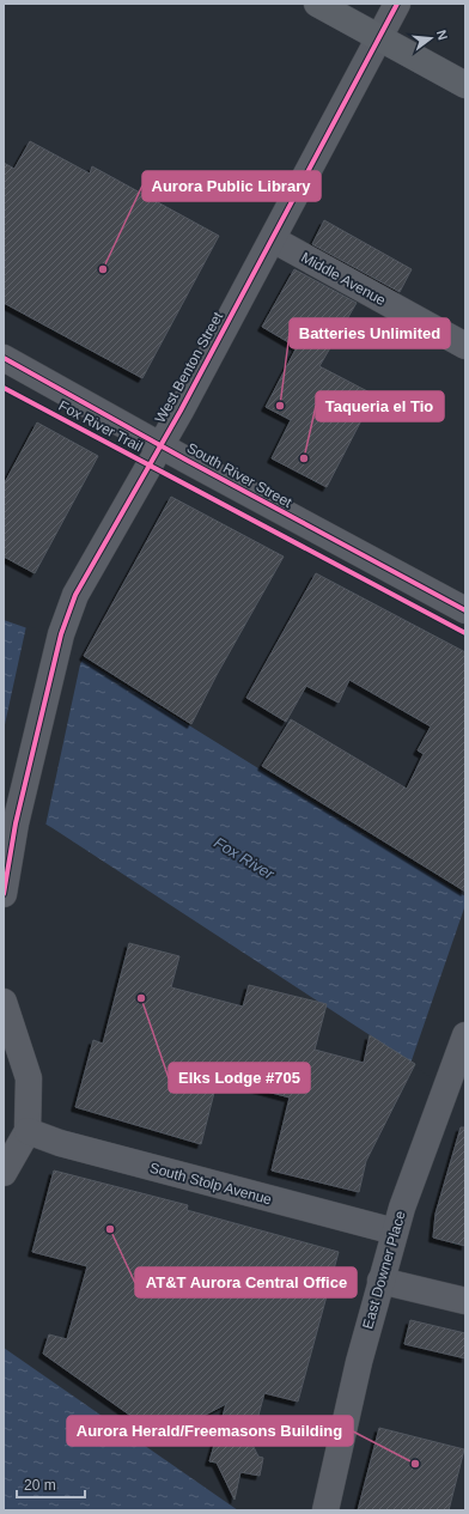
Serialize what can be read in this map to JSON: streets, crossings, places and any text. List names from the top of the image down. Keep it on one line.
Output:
{"streets":{"street":["Middle Avenue","West Benton Street","South River Street","South Stolp Avenue","East Downer Place"],"cycle path":["Fox River Trail"]},"crossings":[["Middle Avenue","West Benton Street"],["West Benton Street","South River Street"],["South Stolp Avenue","East Downer Place"]],"water":["Fox River"],"places":["Aurora Public Library","Batteries Unlimited","Taqueria el Tio","Elks Lodge #705","AT&T Aurora Central Office","Aurora Herald/Freemasons Building"],"scale_bar":"20 m","north":"right"}
